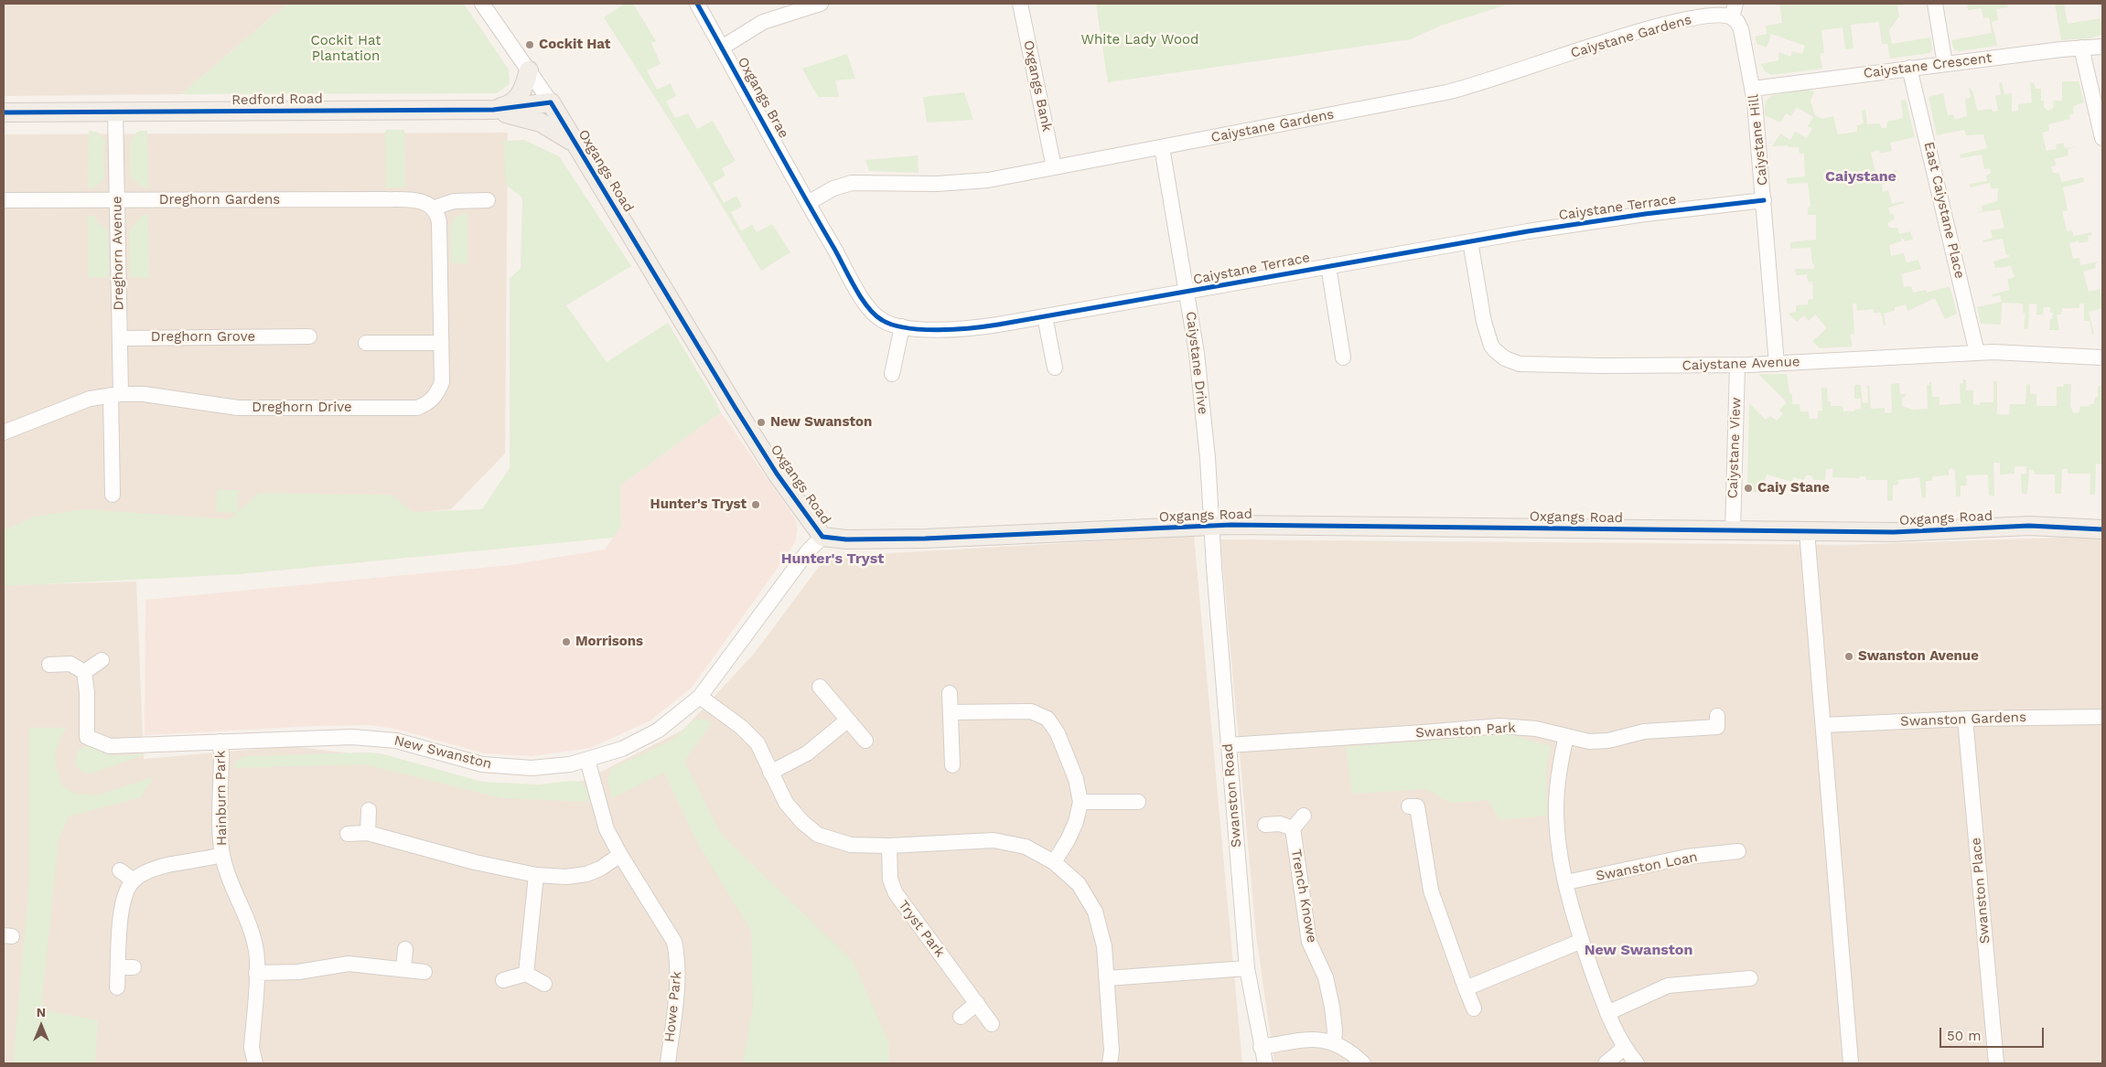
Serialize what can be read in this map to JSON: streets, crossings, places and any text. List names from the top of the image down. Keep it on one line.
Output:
{"streets":{"main road":["Redford Road","Oxgangs Road"],"street":["Caiystane Gardens","Caiystane Crescent","Oxgangs Bank","Oxgangs Brae","Caiystane Hill","Dreghorn Gardens","Caiystane Terrace","East Caiystane Place","Dreghorn Avenue","Dreghorn Grove","Caiystane Drive","Caiystane Avenue","Dreghorn Drive","Caiystane View","Swanston Gardens","Swanston Park","New Swanston","Swanston Road","Hainburn Park","Swanston Loan","Swanston Place","Trench Knowe","Tryst Park","Howe Park"]},"crossings":[["Caiystane Gardens","Oxgangs Bank"],["Caiystane Gardens","Oxgangs Brae"],["Caiystane Gardens","Caiystane Hill"],["Caiystane Gardens","Caiystane Terrace"],["Caiystane Gardens","Caiystane Drive"],["Caiystane Crescent","Caiystane Hill"],["Caiystane Crescent","East Caiystane Place"],["Oxgangs Brae","Caiystane Terrace"],["Redford Road","Oxgangs Road"],["Redford Road","Dreghorn Avenue"],["Caiystane Hill","Caiystane Terrace"],["Caiystane Hill","Caiystane Avenue"],["Oxgangs Road","Caiystane Drive"],["Oxgangs Road","Caiystane View"],["Oxgangs Road","New Swanston"],["Oxgangs Road","Swanston Road"],["Dreghorn Gardens","Dreghorn Avenue"],["Dreghorn Gardens","Dreghorn Drive"],["Caiystane Terrace","Caiystane Drive"],["Caiystane Terrace","Caiystane Avenue"],["East Caiystane Place","Caiystane Avenue"],["Dreghorn Avenue","Dreghorn Grove"],["Dreghorn Avenue","Dreghorn Drive"],["Caiystane Drive","Swanston Road"],["Caiystane Avenue","Caiystane View"],["Swanston Gardens","Swanston Place"],["Swanston Park","Swanston Road"],["New Swanston","Hainburn Park"],["New Swanston","Howe Park"]],"districts":["Caiystane","Hunter's Tryst","New Swanston"],"parks":["White Lady Wood","Cockit Hat Plantation"],"places":["Cockit Hat","New Swanston","Caiy Stane","Hunter's Tryst","Morrisons","Swanston Avenue"],"scale_bar":"50 m","north":"top"}
